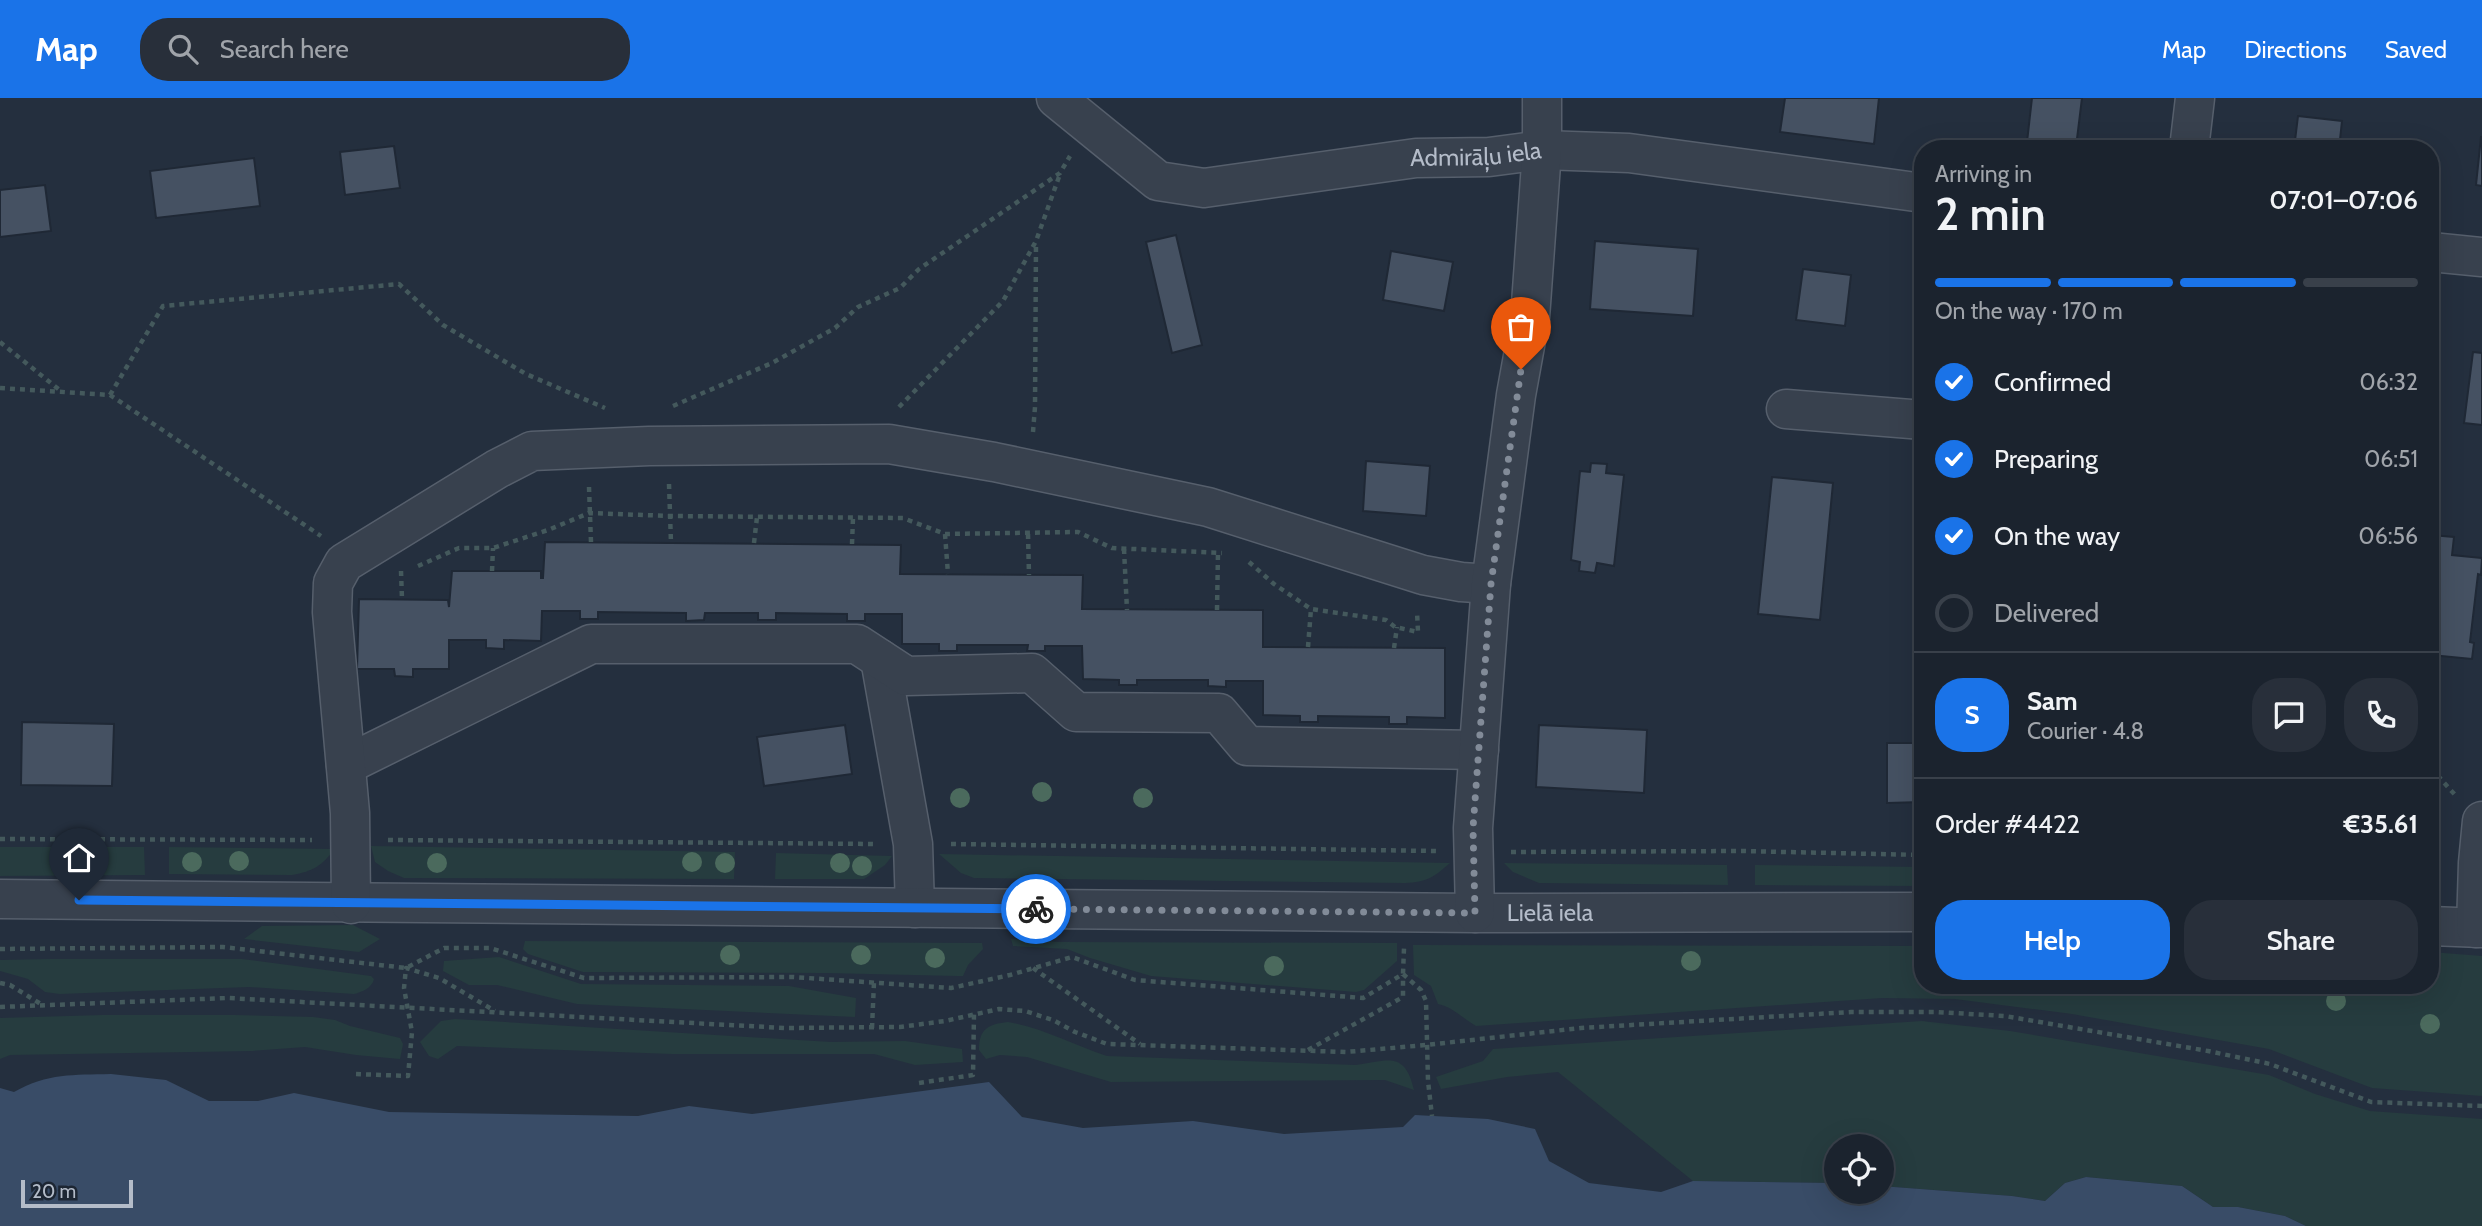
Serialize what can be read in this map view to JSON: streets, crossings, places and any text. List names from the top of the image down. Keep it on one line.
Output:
{"streets":{"street":["Admirāļu iela","Lielā iela"]},"scale_bar":"20 m","page":{"header":"Map","search":"Search here","nav":["Map","Directions","Saved"],"heading":["2 min","Arriving in","07:01–07:06"],"panel":["Sam","Courier · 4.8","Order #4422","€35.61"],"bar":"On the way · 170 m","list":[["Confirmed","06:32"],["Preparing","06:51"],["On the way","06:56"],"Delivered"],"round":"S","buttons":["Help","Share"],"scale":"20 m"}}
